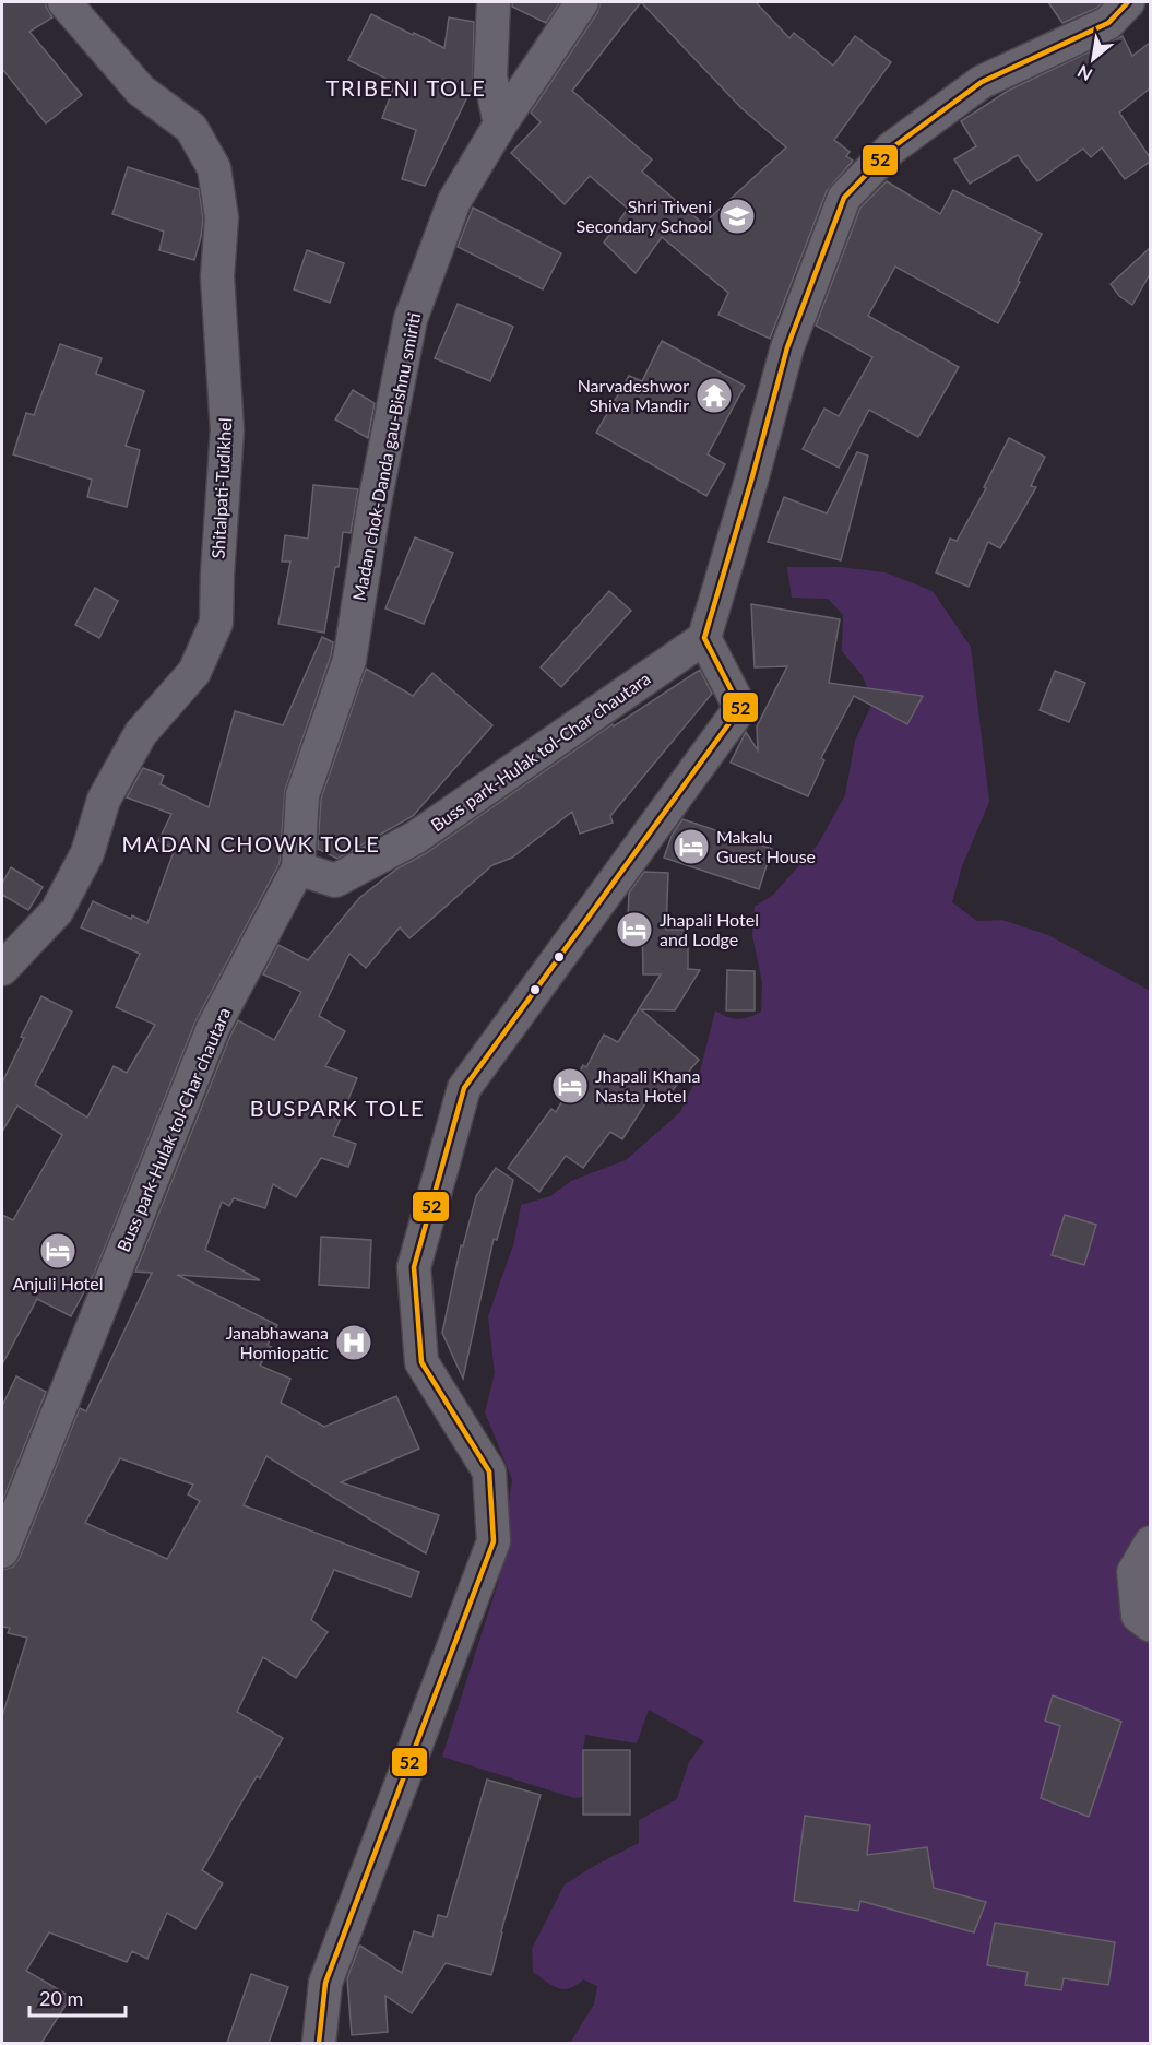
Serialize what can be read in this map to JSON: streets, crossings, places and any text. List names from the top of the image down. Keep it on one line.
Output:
{"streets":{"street":["Madan chok-Danda gau-Bishnu smiriti","Shitalpati-Tudikhel","Buss park-Hulak tol-Char chautara"]},"crossings":[["Madan chok-Danda gau-Bishnu smiriti","Buss park-Hulak tol-Char chautara"]],"districts":["TRIBENI TOLE","MADAN CHOWK TOLE","BUSPARK TOLE"],"places":{"school or university":["Shri Triveni Secondary School"],"temple":["Narvadeshwor Shiva Mandir"],"hotel":["Makalu Guest House","Jhapali Hotel and Lodge","Jhapali Khana Nasta Hotel","Anjuli Hotel"],"hospital":["Janabhawana Homiopatic"]},"lines":["transit line 52"],"scale_bar":"20 m","north":"bottom left"}
